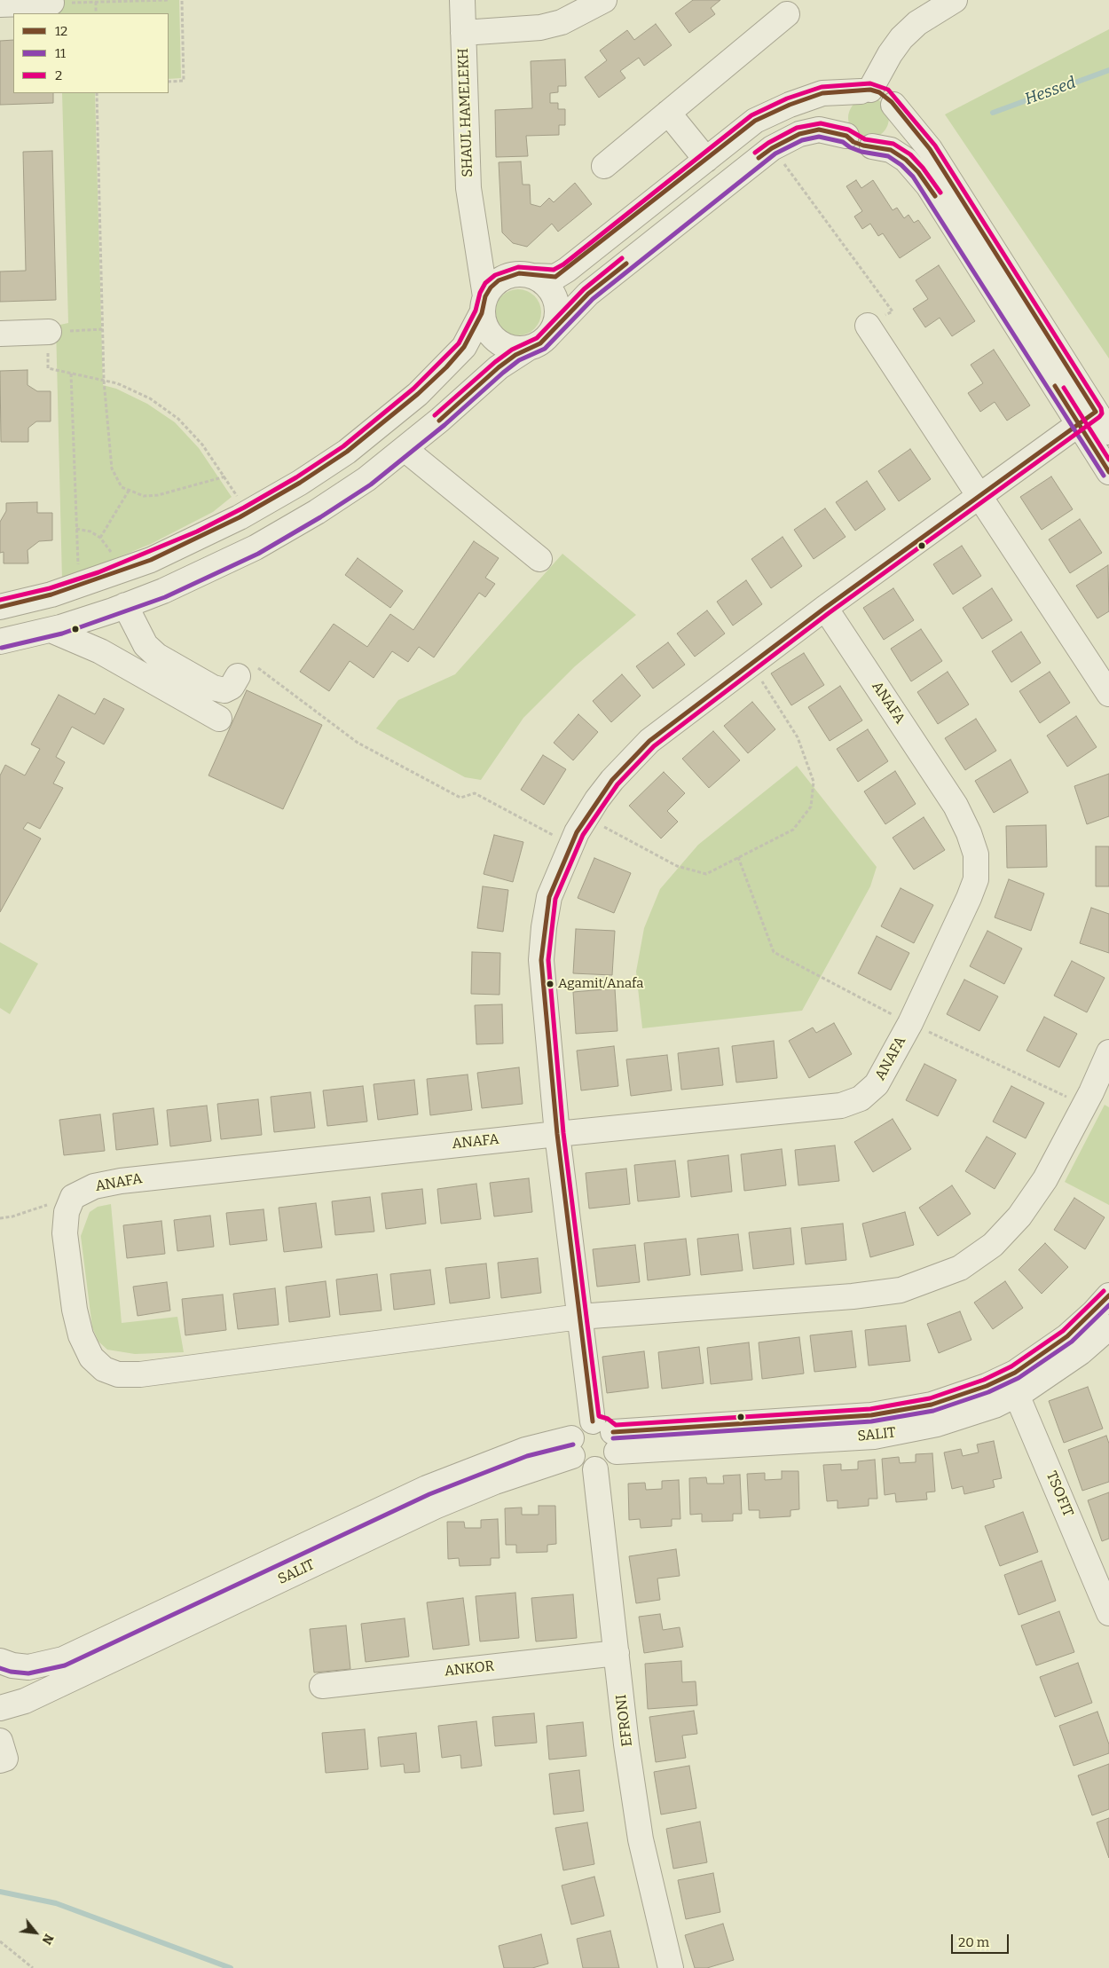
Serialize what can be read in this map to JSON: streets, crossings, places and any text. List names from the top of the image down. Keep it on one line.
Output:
{"streets":{"street":["SHAUL HAMELEKH","ANAFA","SALIT","TSOFIT","ANKOR","EFRONI"]},"crossings":[["SALIT","TSOFIT"],["SALIT","EFRONI"],["ANKOR","EFRONI"]],"water":["Hessed"],"places":["Agamit/Anafa"],"lines":["transit line 2","transit line 12","transit line 11"],"legend":["12","11","2"],"scale_bar":"20 m","north":"bottom right"}
